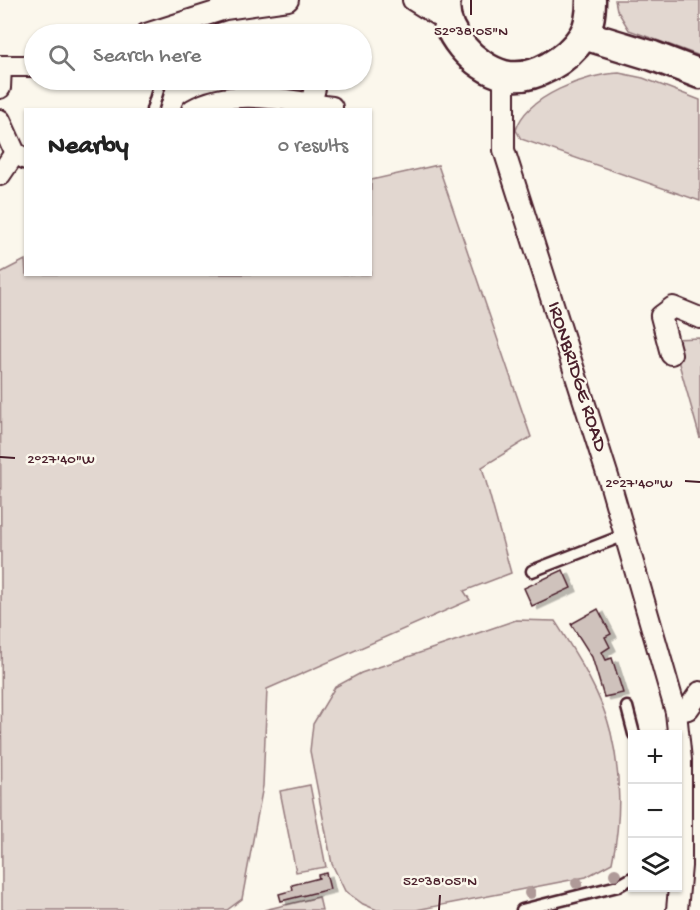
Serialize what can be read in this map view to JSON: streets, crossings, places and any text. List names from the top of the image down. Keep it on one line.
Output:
{"streets":{"street":["IRONBRIDGE ROAD"]},"page":{"search":"Search here","heading":["Nearby","0 results"],"map_buttons":["+","−"]},"coordinates":["52°38'05\"N","2°27'40\"W"]}
